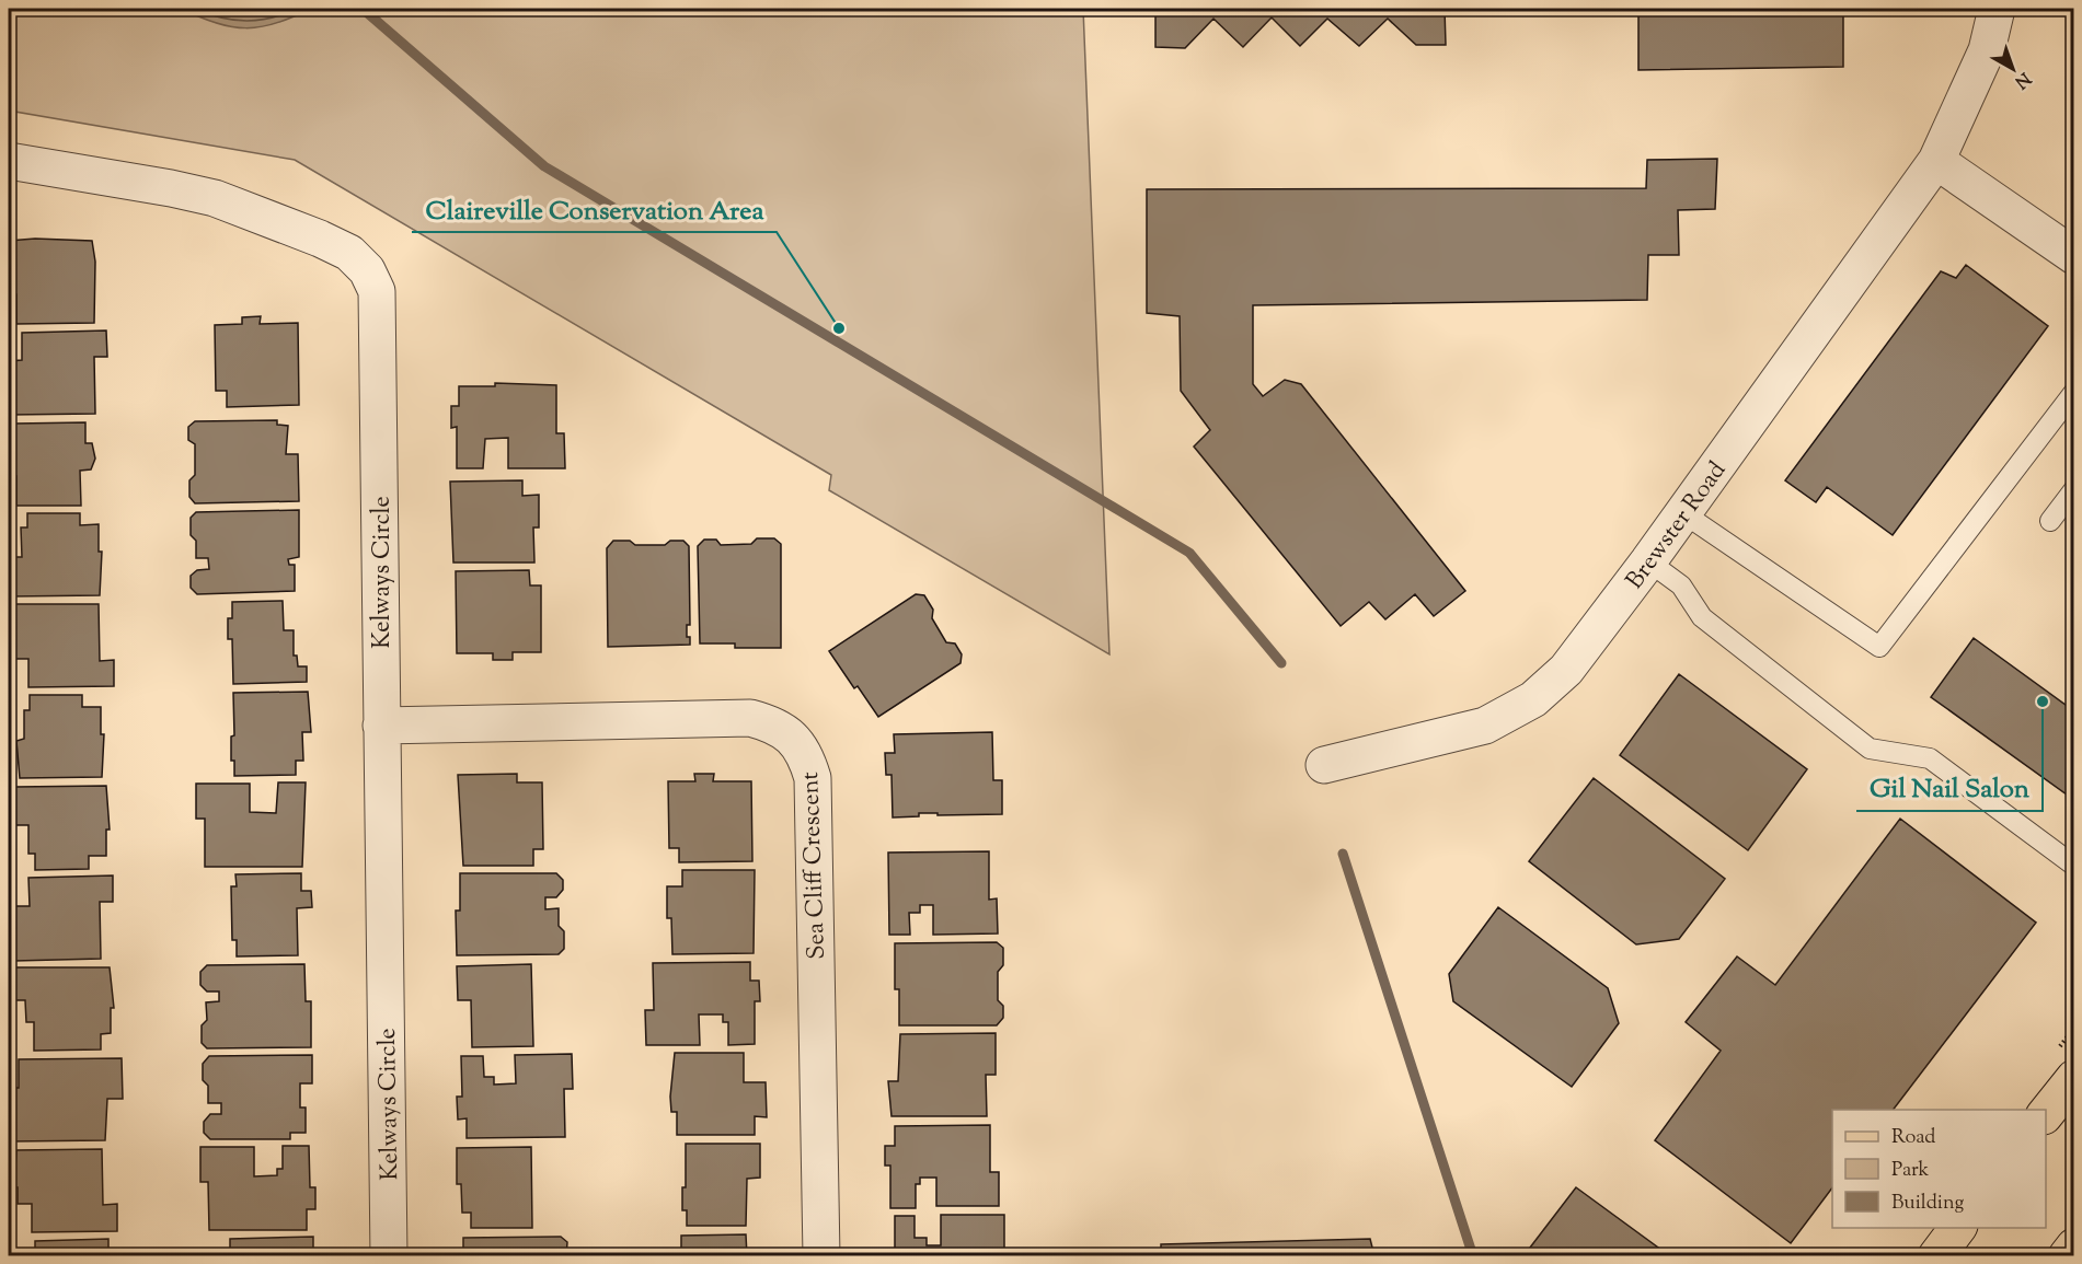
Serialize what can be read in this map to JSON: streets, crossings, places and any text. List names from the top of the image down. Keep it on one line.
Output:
{"streets":{"street":["Brewster Road","Kelways Circle","Sea Cliff Crescent"]},"crossings":[["Kelways Circle","Sea Cliff Crescent"]],"places":["Claireville Conservation Area","Gil Nail Salon"],"legend":["Road","Park","Building"],"north":"bottom right"}
